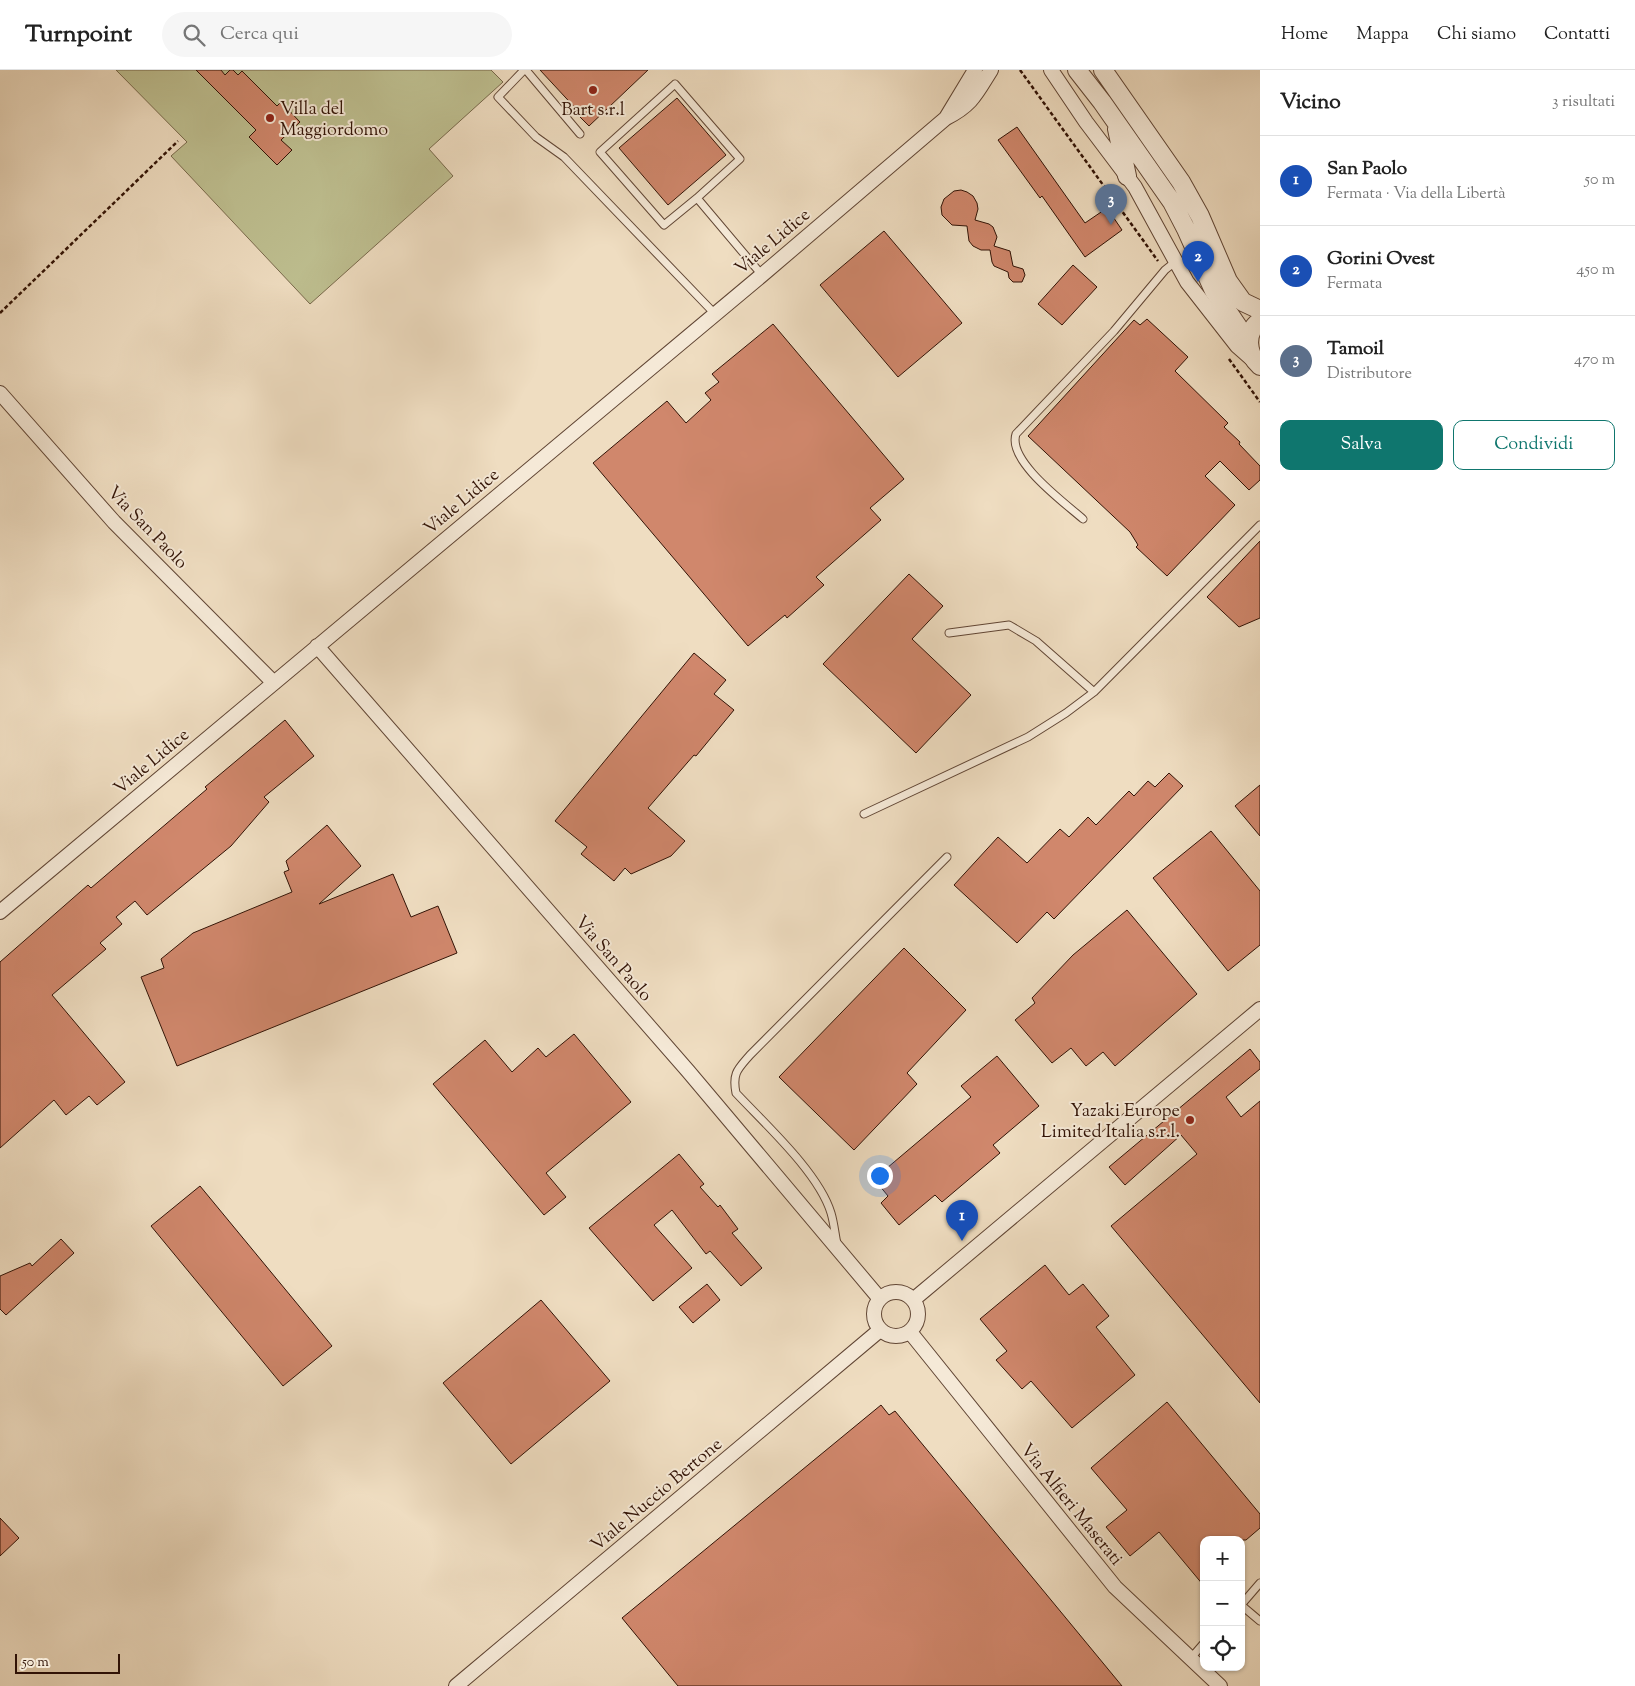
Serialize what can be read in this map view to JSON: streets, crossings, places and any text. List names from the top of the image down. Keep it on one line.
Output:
{"streets":{"street":["Viale Lidice","Via San Paolo","Viale Nuccio Bertone","Via Alfieri Maserati"]},"crossings":[["Viale Lidice","Via San Paolo"],["Via San Paolo","Viale Nuccio Bertone"],["Via San Paolo","Via Alfieri Maserati"],["Viale Nuccio Bertone","Via Alfieri Maserati"]],"places":["Bart s.r.l","Villa del Maggiordomo","Yazaki Europe Limited Italia s.r.l."],"scale_bar":"50 m","page":{"header":"Turnpoint","search":"Cerca qui","nav":["Home","Mappa","Chi siamo","Contatti"],"heading":["Vicino","3 risultati"],"list":[{"mark":"1","name":"San Paolo","note":"Fermata · Via della Libertà","value":"50 m"},{"mark":"2","name":"Gorini Ovest","note":"Fermata","value":"450 m"},{"mark":"3","name":"Tamoil","note":"Distributore","value":"470 m"}],"pins":["3","2","1"],"buttons":["Salva","Condividi"],"map_buttons":["+","−"],"scale":"50 m"}}
